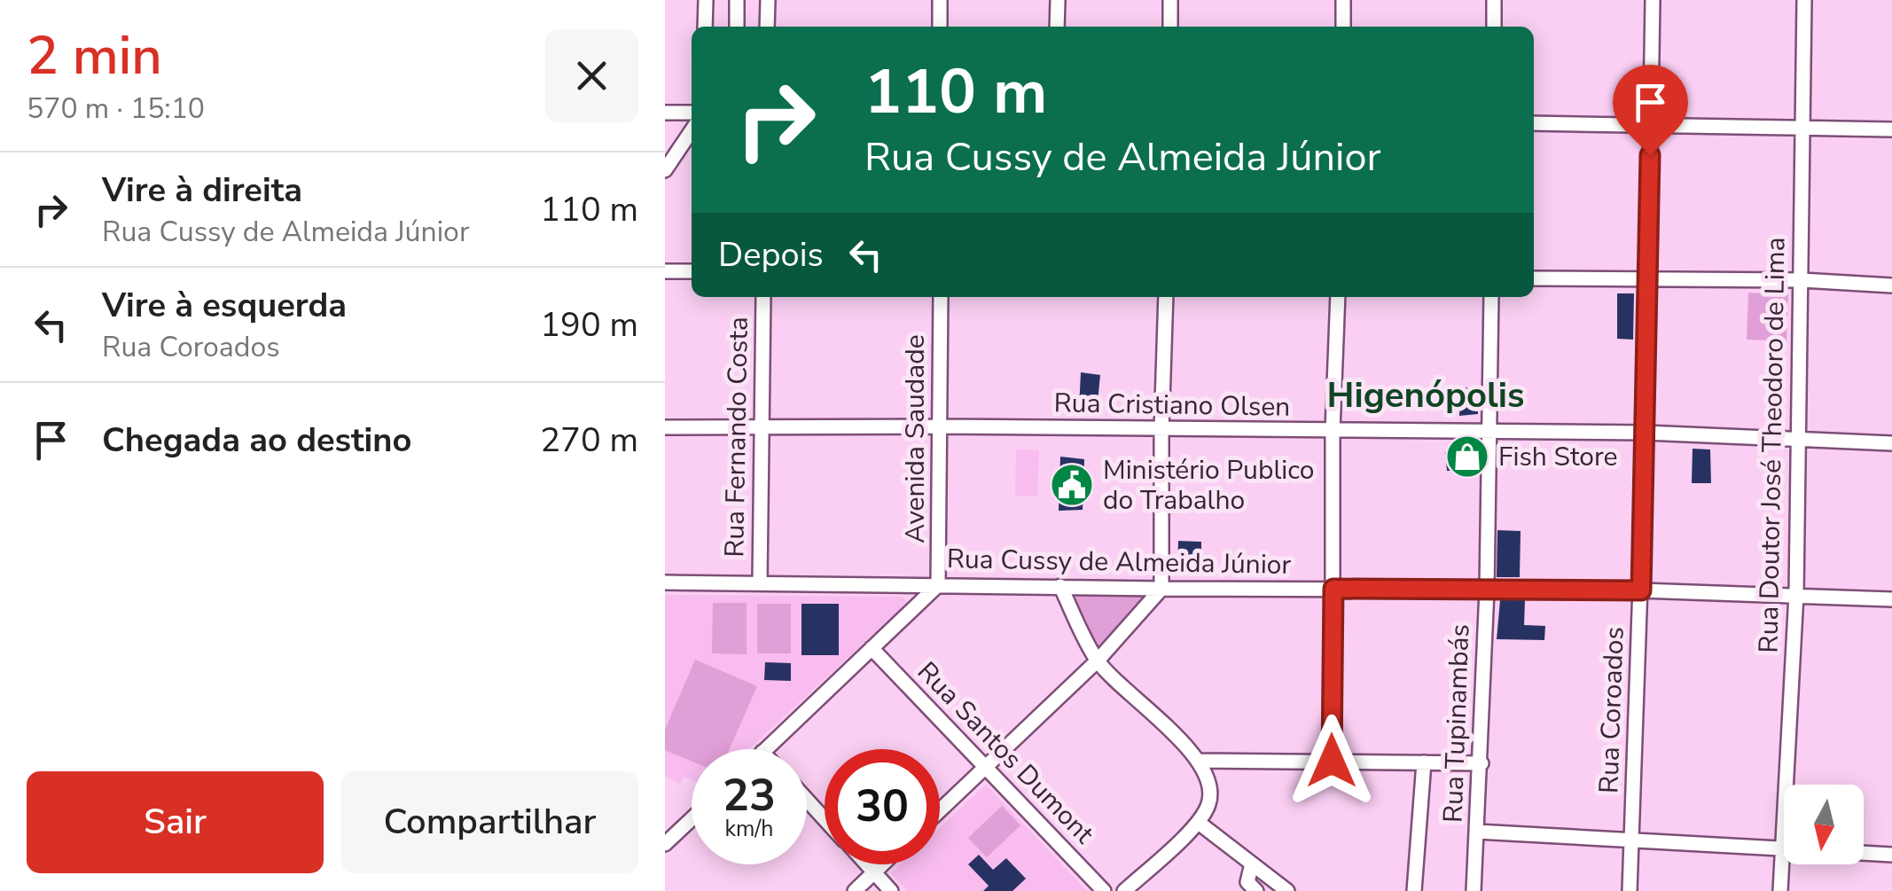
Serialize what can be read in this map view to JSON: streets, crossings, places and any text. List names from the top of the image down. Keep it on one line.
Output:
{"streets":{"street":["Rua Cristiano Olsen","Rua Fernando Costa","Avenida Saudade","Rua Doutor José Theodoro de Lima","Rua Cussy de Almeida Júnior","Rua Coroados","Rua Tupinambás","Rua Santos Dumont"]},"crossings":[["Rua Cristiano Olsen","Rua Fernando Costa"],["Rua Cristiano Olsen","Avenida Saudade"],["Rua Cristiano Olsen","Rua Doutor José Theodoro de Lima"],["Rua Cristiano Olsen","Rua Coroados"],["Rua Cristiano Olsen","Rua Tupinambás"],["Rua Fernando Costa","Rua Cussy de Almeida Júnior"],["Avenida Saudade","Rua Cussy de Almeida Júnior"],["Rua Doutor José Theodoro de Lima","Rua Cussy de Almeida Júnior"],["Rua Cussy de Almeida Júnior","Rua Coroados"],["Rua Cussy de Almeida Júnior","Rua Tupinambás"]],"districts":["Higenópolis"],"places":{"shop":["Fish Store"],"public building":["Ministério Publico do Trabalho"]},"north":"bottom","page":{"heading":["2 min","570 m · 15:10"],"turn":["110 m","Rua Cussy de Almeida Júnior"],"list":[{"name":"Vire à direita","note":"Rua Cussy de Almeida Júnior","value":"110 m"},{"name":"Vire à esquerda","note":"Rua Coroados","value":"190 m"},{"name":"Chegada ao destino","value":"270 m"}],"then":"Depois","speed":"23 km/h","limit":"30","buttons":["Sair","Compartilhar"]}}
